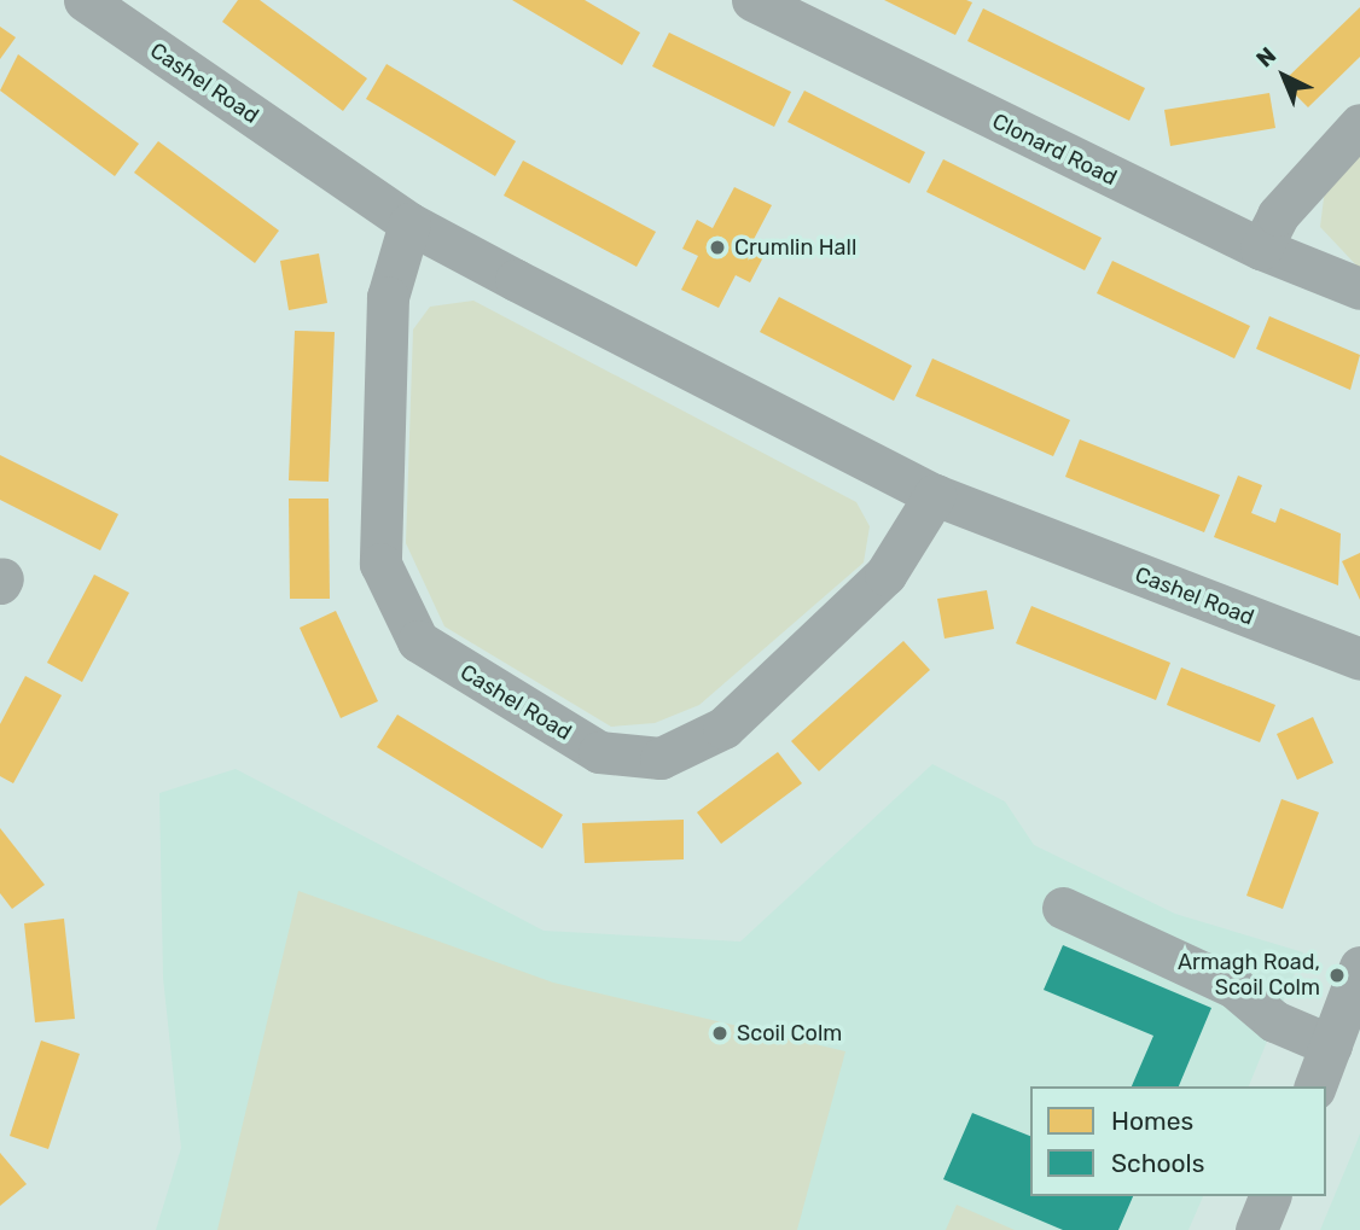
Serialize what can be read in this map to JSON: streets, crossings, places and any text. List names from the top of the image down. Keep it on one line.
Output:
{"streets":{"street":["Cashel Road","Clonard Road"]},"places":["Crumlin Hall","Armagh Road, Scoil Colm","Scoil Colm"],"legend":["Homes","Schools"],"north":"top left"}
